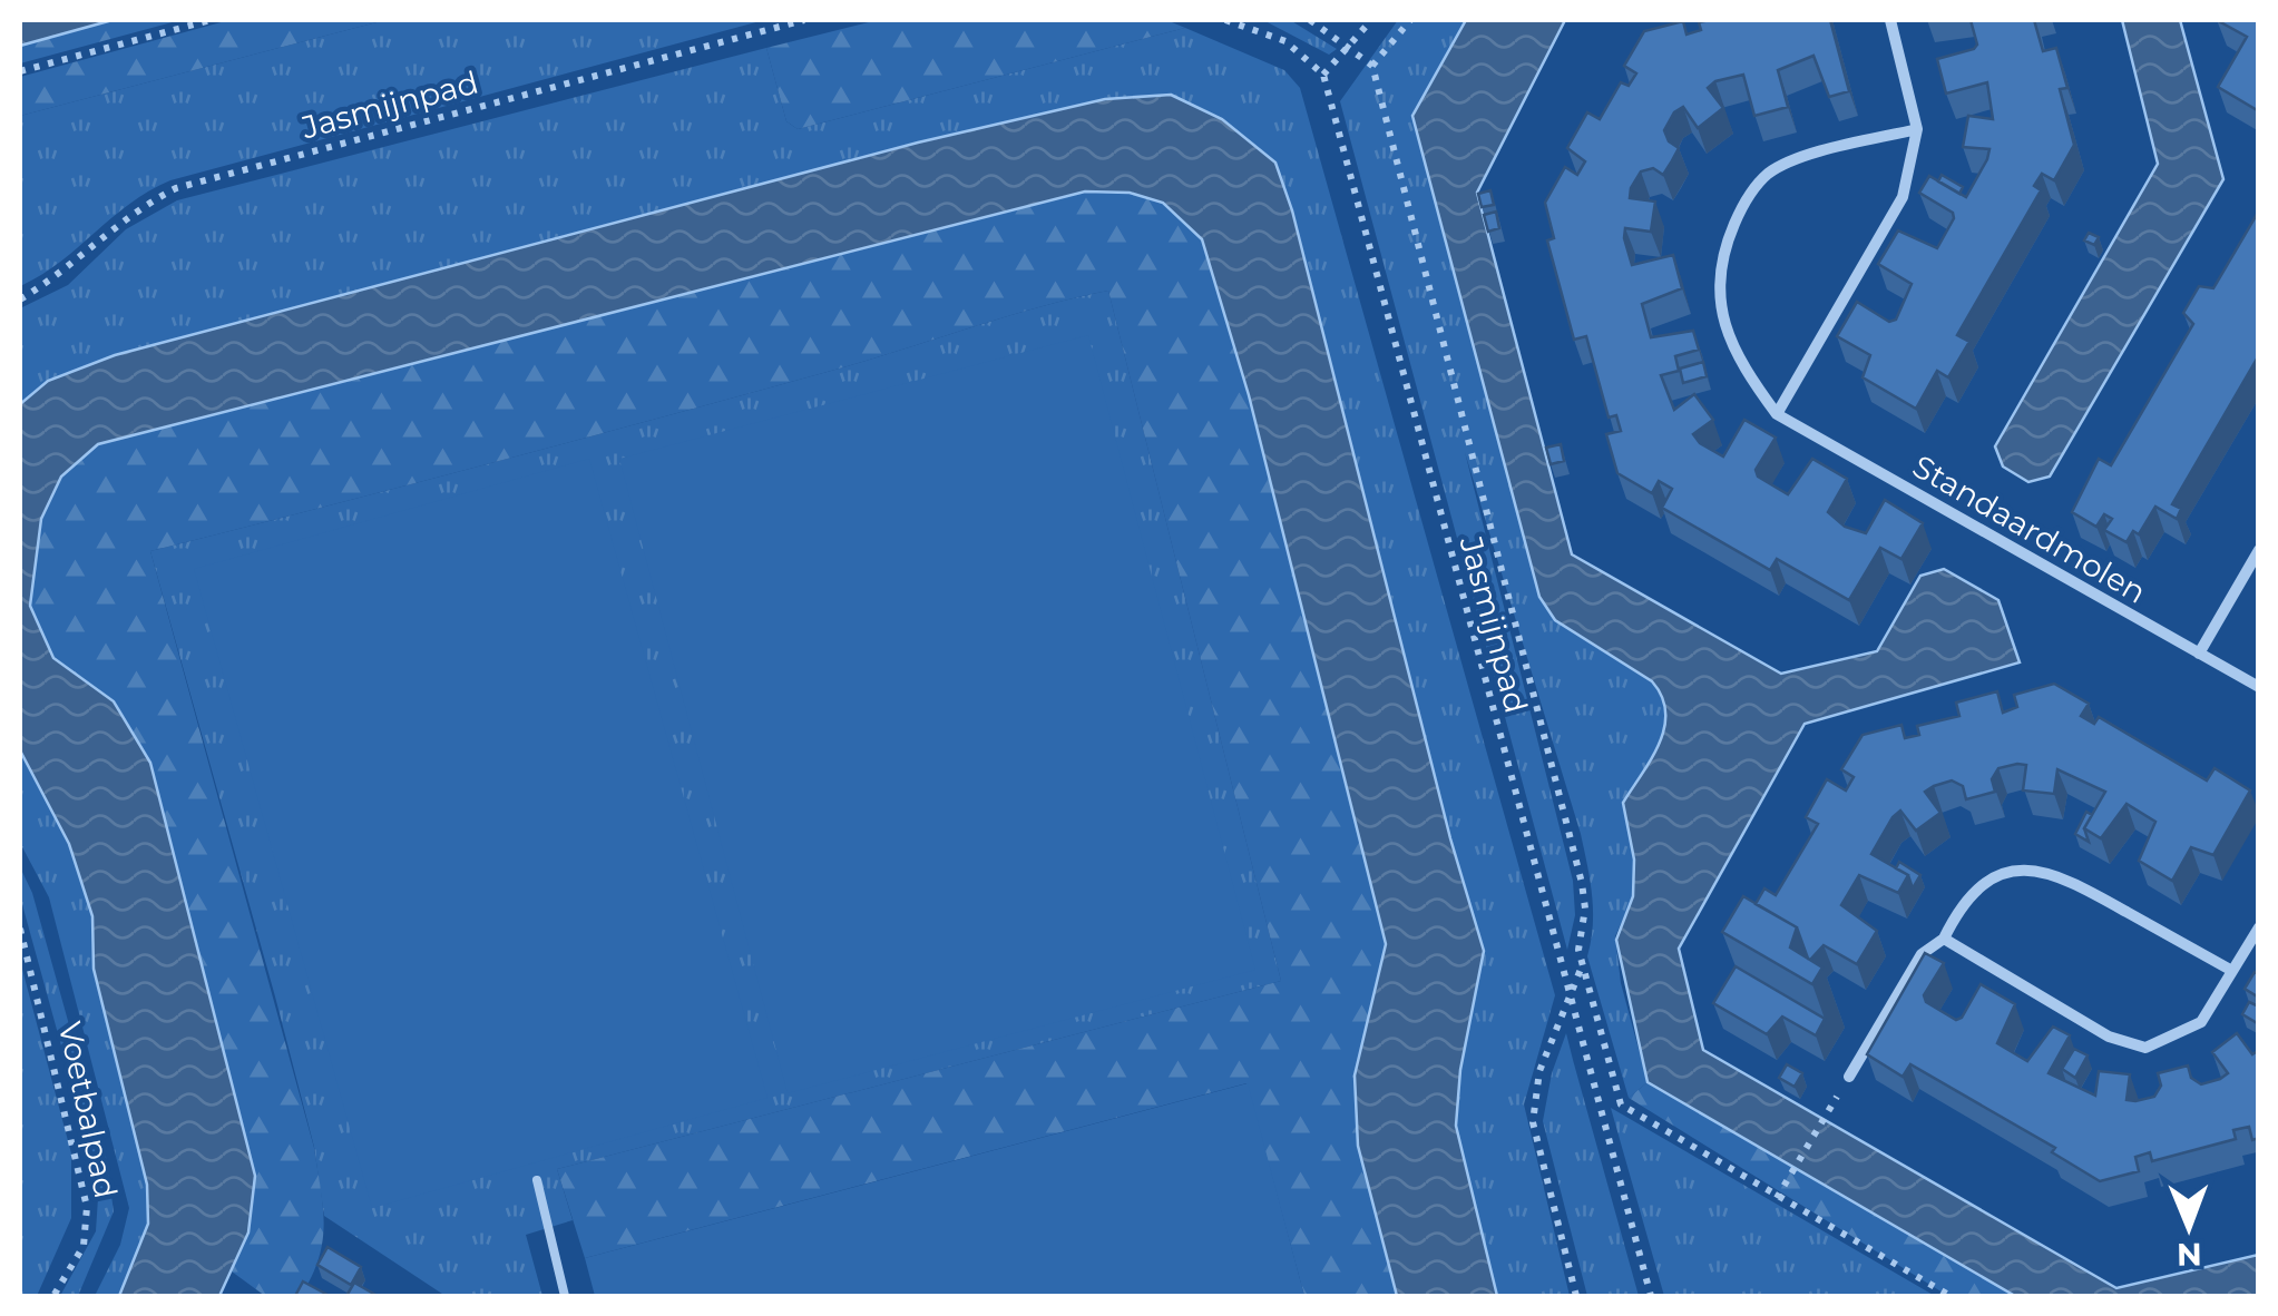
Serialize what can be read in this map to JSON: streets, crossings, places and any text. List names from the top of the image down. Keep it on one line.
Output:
{"streets":{"street":["Standaardmolen"],"path":["Jasmijnpad","Voetbalpad"]},"north":"bottom"}
